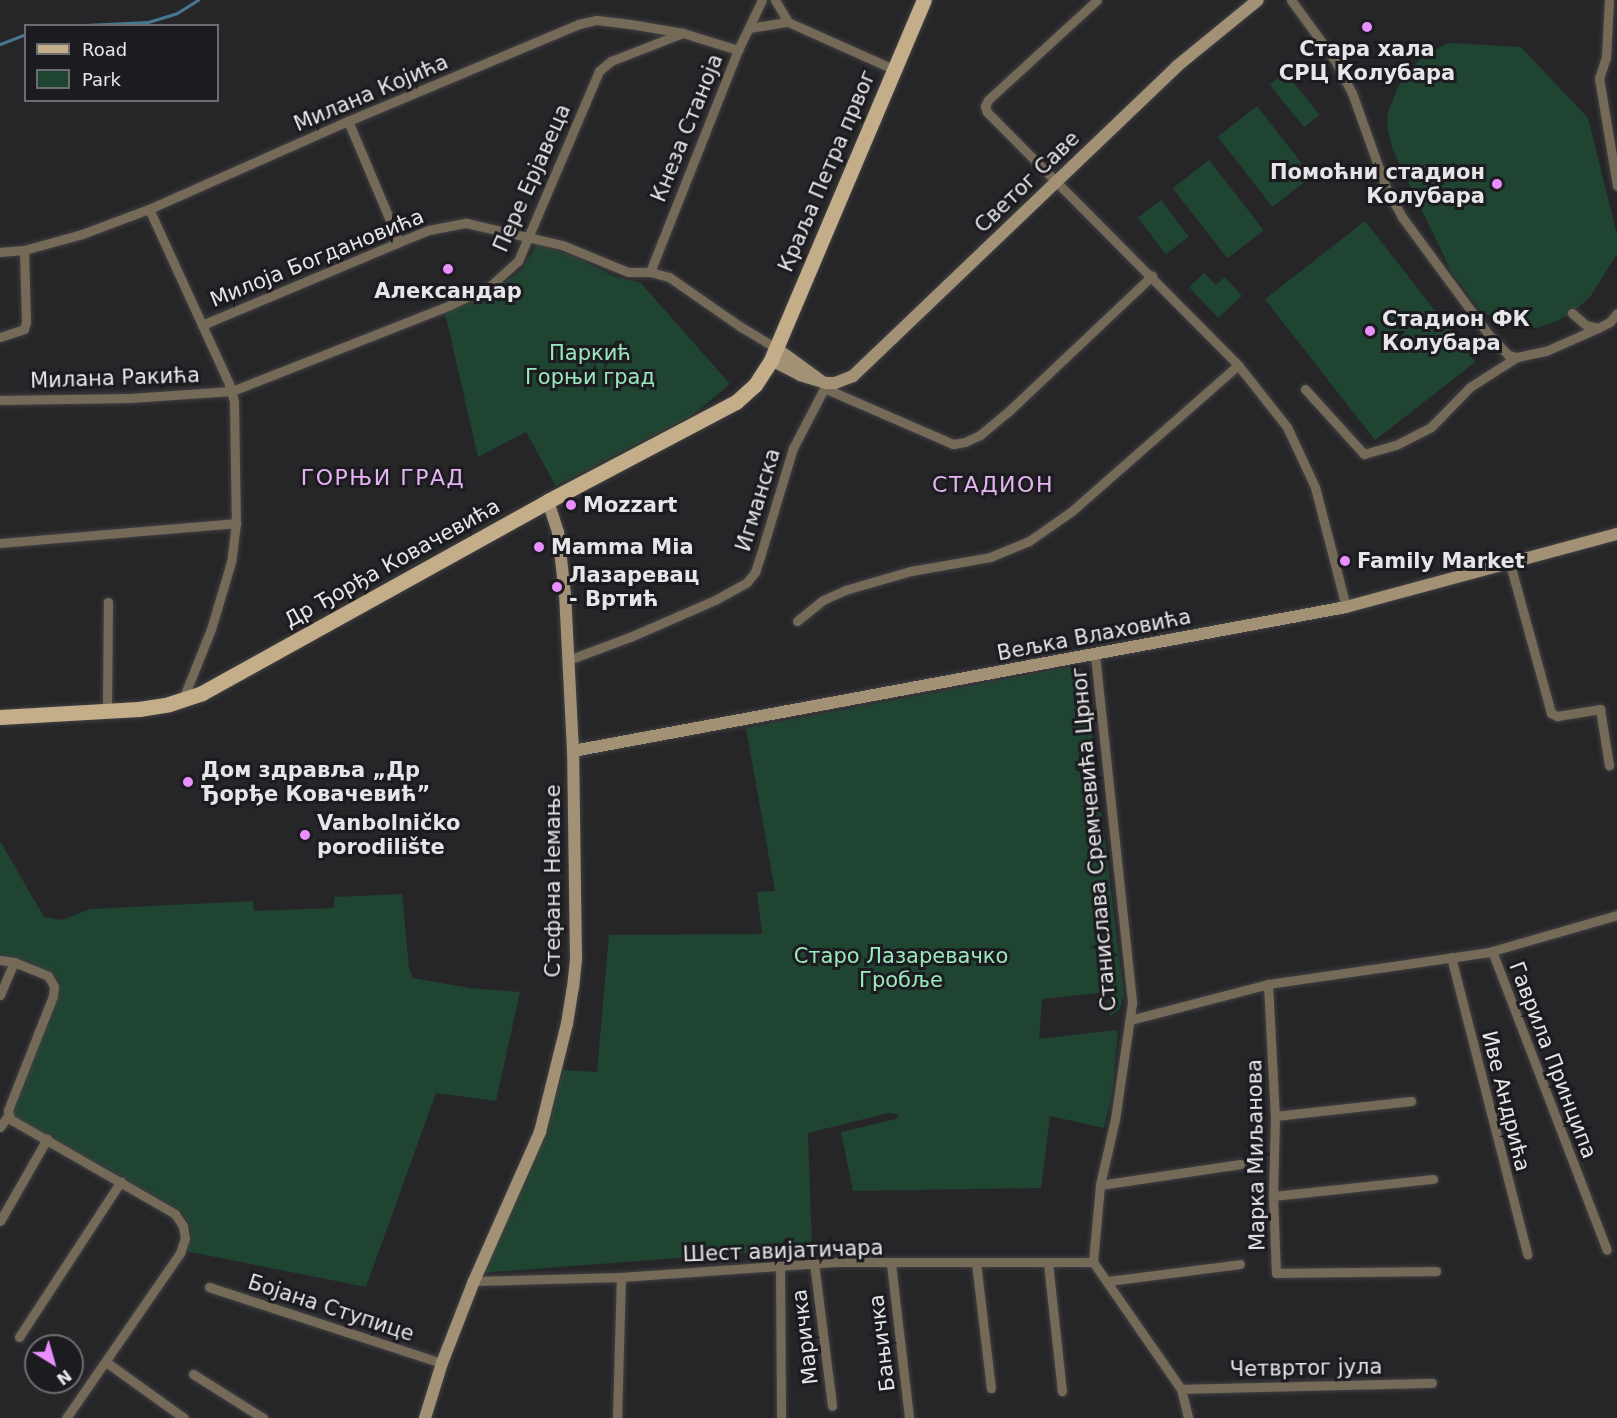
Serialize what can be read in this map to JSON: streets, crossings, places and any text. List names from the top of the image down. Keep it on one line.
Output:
{"streets":{"main road":["Краља Петра првог","Др Ђорђа Ковачевића"],"street":["Милана Којића","Кнеза Станоја","Пере Ерјавеца","Светог Саве","Милоја Богдановића","Милана Ракића","Игманска","Вељка Влаховића","Станислава Сремчевића Црног","Стефана Немање","Гаврила Принципа","Иве Андрића","Марка Миљанова","Шест авијатичара","Бојана Ступице","Маричка","Бањичка","Четвртог јула"]},"crossings":[["Милана Којића","Кнеза Станоја"],["Милана Којића","Пере Ерјавеца"],["Кнеза Станоја","Милоја Богдановића"],["Краља Петра првог","Милоја Богдановића"],["Краља Петра првог","Др Ђорђа Ковачевића"],["Пере Ерјавеца","Милоја Богдановића"],["Пере Ерјавеца","Милана Ракића"],["Светог Саве","Игманска"],["Милоја Богдановића","Др Ђорђа Ковачевића"],["Игманска","Стефана Немање"],["Др Ђорђа Ковачевића","Стефана Немање"],["Вељка Влаховића","Станислава Сремчевића Црног"],["Вељка Влаховића","Стефана Немање"],["Станислава Сремчевића Црног","Гаврила Принципа"],["Станислава Сремчевића Црног","Иве Андрића"],["Станислава Сремчевића Црног","Марка Миљанова"],["Станислава Сремчевића Црног","Шест авијатичара"],["Стефана Немање","Шест авијатичара"],["Стефана Немање","Бојана Ступице"],["Шест авијатичара","Маричка"],["Шест авијатичара","Бањичка"]],"districts":["ГОРЊИ ГРАД","СТАДИОН"],"parks":["Паркић Горњи град","Старо Лазаревачко Гробље"],"places":["Стара хала СРЦ Колубара","Помоћни стадион Колубара","Александар","Стадион ФК Колубара","Mozzart","Mamma Mia","Family Market","Лазаревац - Вртић","Дом здравља „Др Ђорђе Ковачевић”","Vanbolničko porodilište"],"legend":["Road","Park"],"north":"bottom right"}
